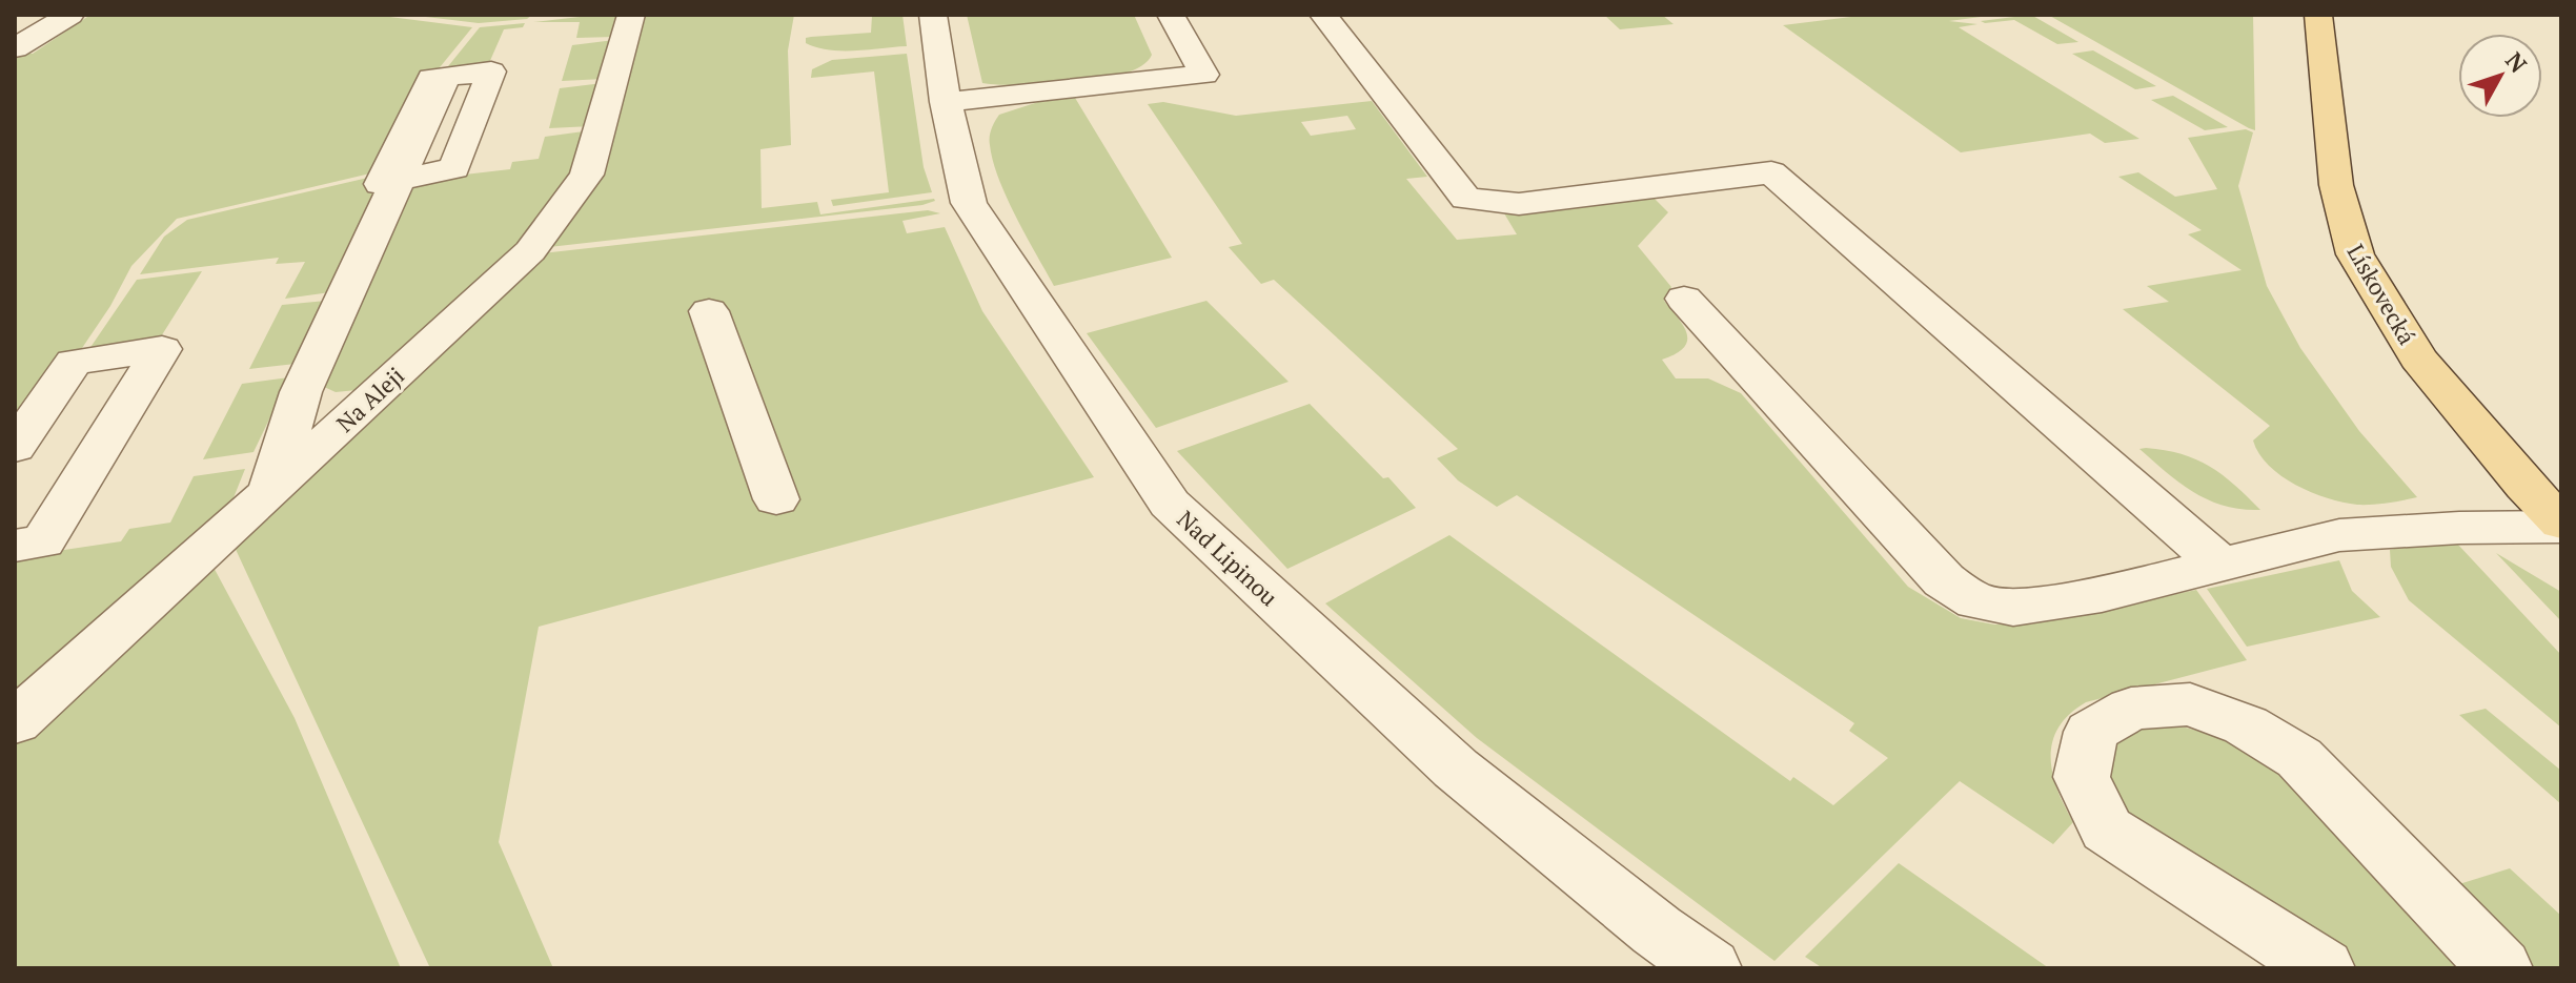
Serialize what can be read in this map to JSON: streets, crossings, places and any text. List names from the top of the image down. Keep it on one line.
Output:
{"streets":{"main road":["Lískovecká"],"street":["Na Aleji","Nad Lipinou"]},"north":"top right"}
